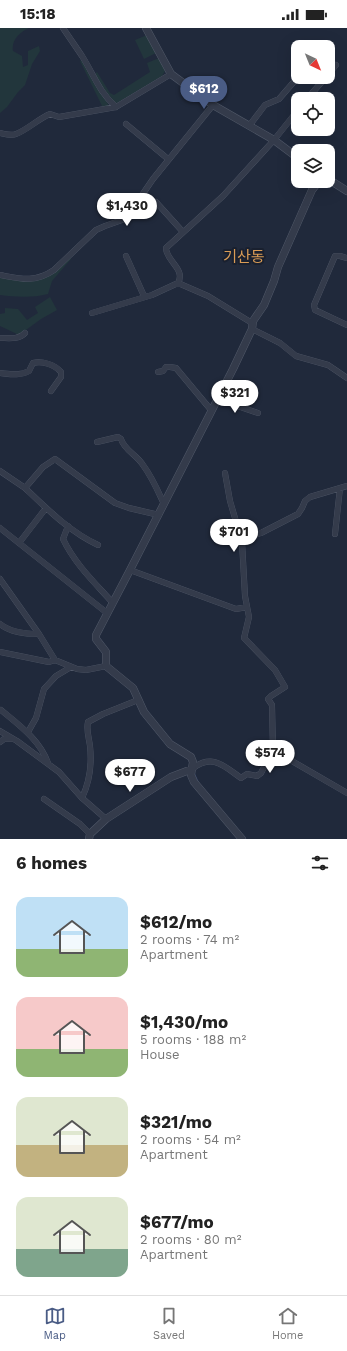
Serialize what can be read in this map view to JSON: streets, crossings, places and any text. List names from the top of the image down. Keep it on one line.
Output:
{"districts":["기산동"],"north":"bottom right","page":{"status":"15:18","price":["$612","$1,430","$321","$701","$574","$677"],"heading":"6 homes","list":[{"name":"$612/mo","note":"2 rooms · 74 m² · Apartment"},{"name":"$1,430/mo","note":"5 rooms · 188 m² · House"},{"name":"$321/mo","note":"2 rooms · 54 m² · Apartment"},{"name":"$677/mo","note":"2 rooms · 80 m² · Apartment"}],"tabs":["Map","Saved","Home"]}}
